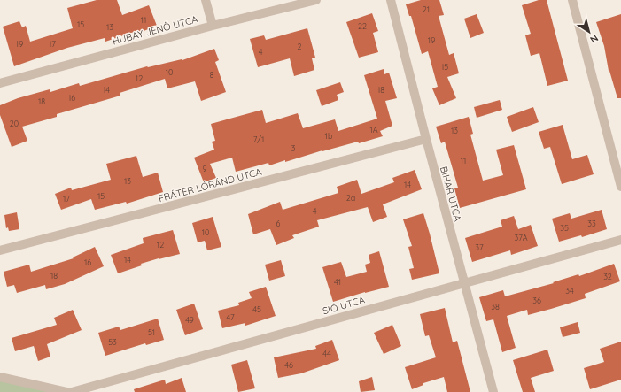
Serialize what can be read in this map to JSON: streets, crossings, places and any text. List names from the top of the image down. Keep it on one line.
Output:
{"streets":{"street":["HUBAY JENŐ UTCA","FRÁTER LÓRÁND UTCA","BIHAR UTCA","SIÓ UTCA"]},"crossings":[["FRÁTER LÓRÁND UTCA","BIHAR UTCA"],["BIHAR UTCA","SIÓ UTCA"]],"house_numbers":["21","11","15","22","13","19","19","17","2","4","15","10","8","12","14","18","16","18","20","1A","13","1b","7/1","3","11","9","13","14","15","2a","17","4","6","33","35","10","37A","12","37","14","16","18","32","41","34","36","38","45","47","49","51","53","44","46"],"north":"bottom right"}
